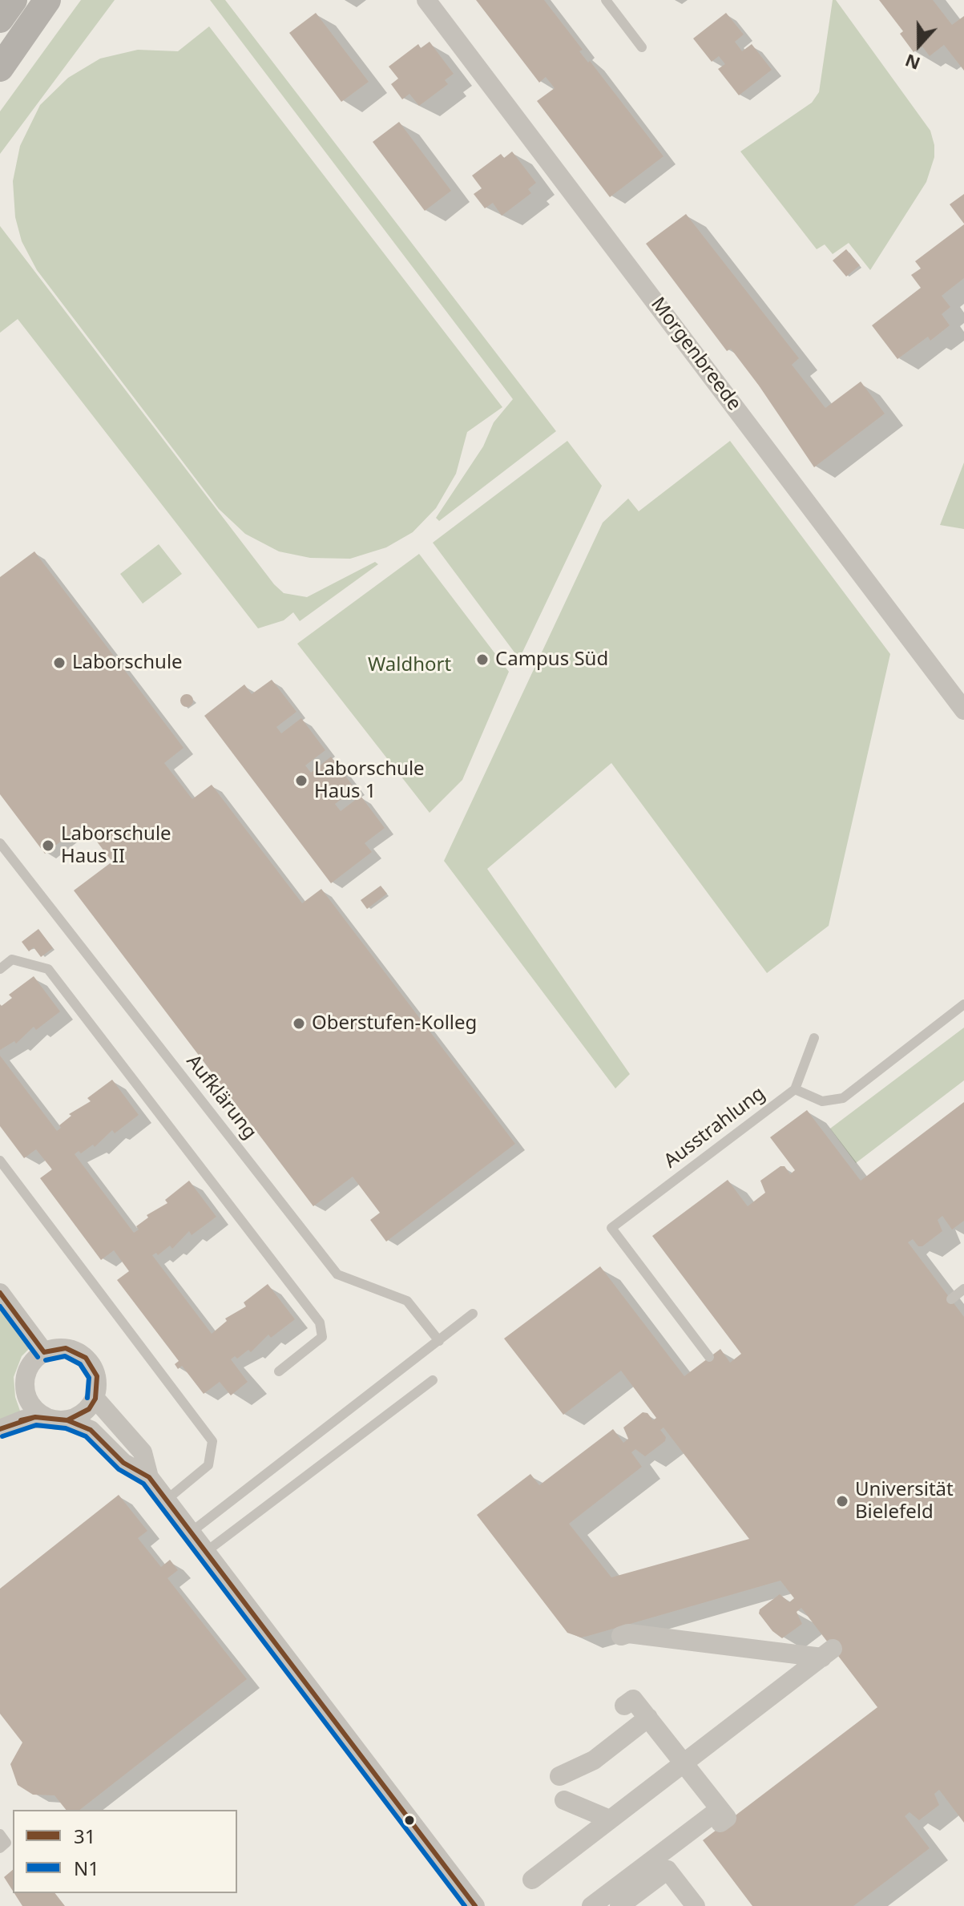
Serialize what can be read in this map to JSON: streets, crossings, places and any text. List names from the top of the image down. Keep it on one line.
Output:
{"streets":{"street":["Morgenbreede"],"lane":["Aufklärung","Ausstrahlung"]},"parks":["Waldhort"],"places":["Campus Süd","Laborschule","Laborschule Haus 1","Laborschule Haus II","Oberstufen-Kolleg","Universität Bielefeld"],"lines":["transit line 31","transit line N1"],"legend":["31","N1"],"north":"bottom"}
